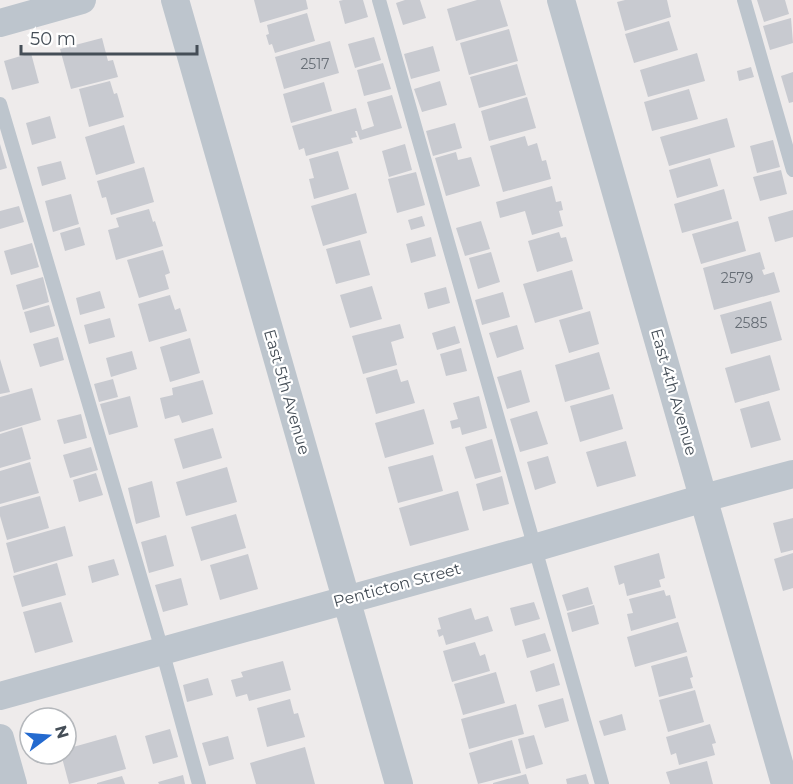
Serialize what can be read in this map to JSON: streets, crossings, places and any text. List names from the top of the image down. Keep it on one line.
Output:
{"streets":{"street":["East 5th Avenue","East 4th Avenue","Penticton Street"]},"crossings":[["East 5th Avenue","Penticton Street"],["East 4th Avenue","Penticton Street"]],"house_numbers":["2517","2579","2585"],"scale_bar":"50 m","north":"right"}
